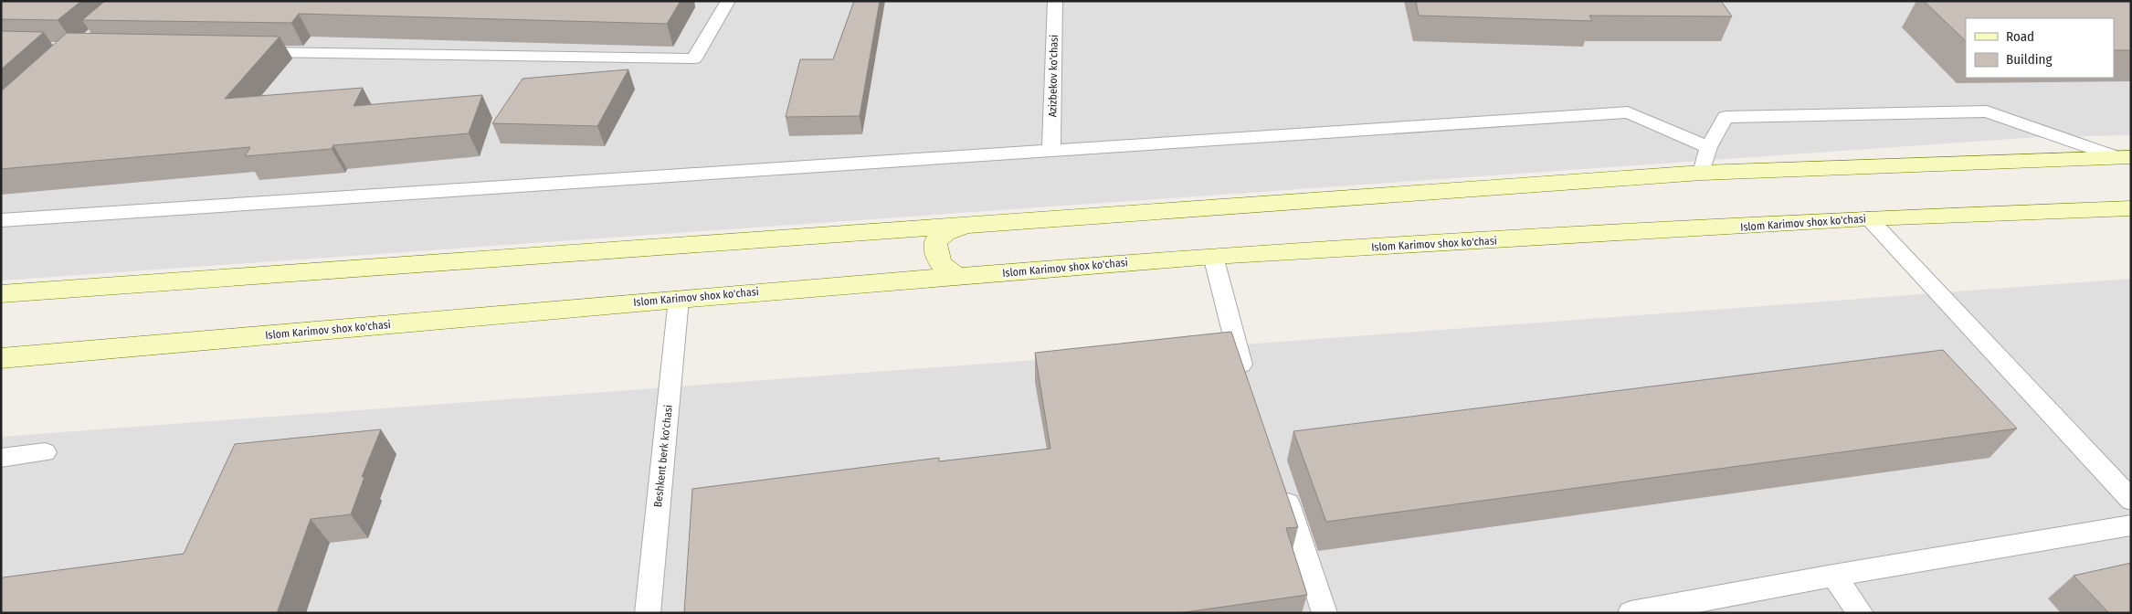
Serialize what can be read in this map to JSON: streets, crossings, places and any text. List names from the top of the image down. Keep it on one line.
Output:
{"streets":{"main road":["Islom Karimov shox ko'chasi"],"lane":["Azizbekov ko'chasi","Beshkent berk ko'chasi"]},"crossings":[["Islom Karimov shox ko'chasi","Beshkent berk ko'chasi"]],"legend":["Road","Building"]}
